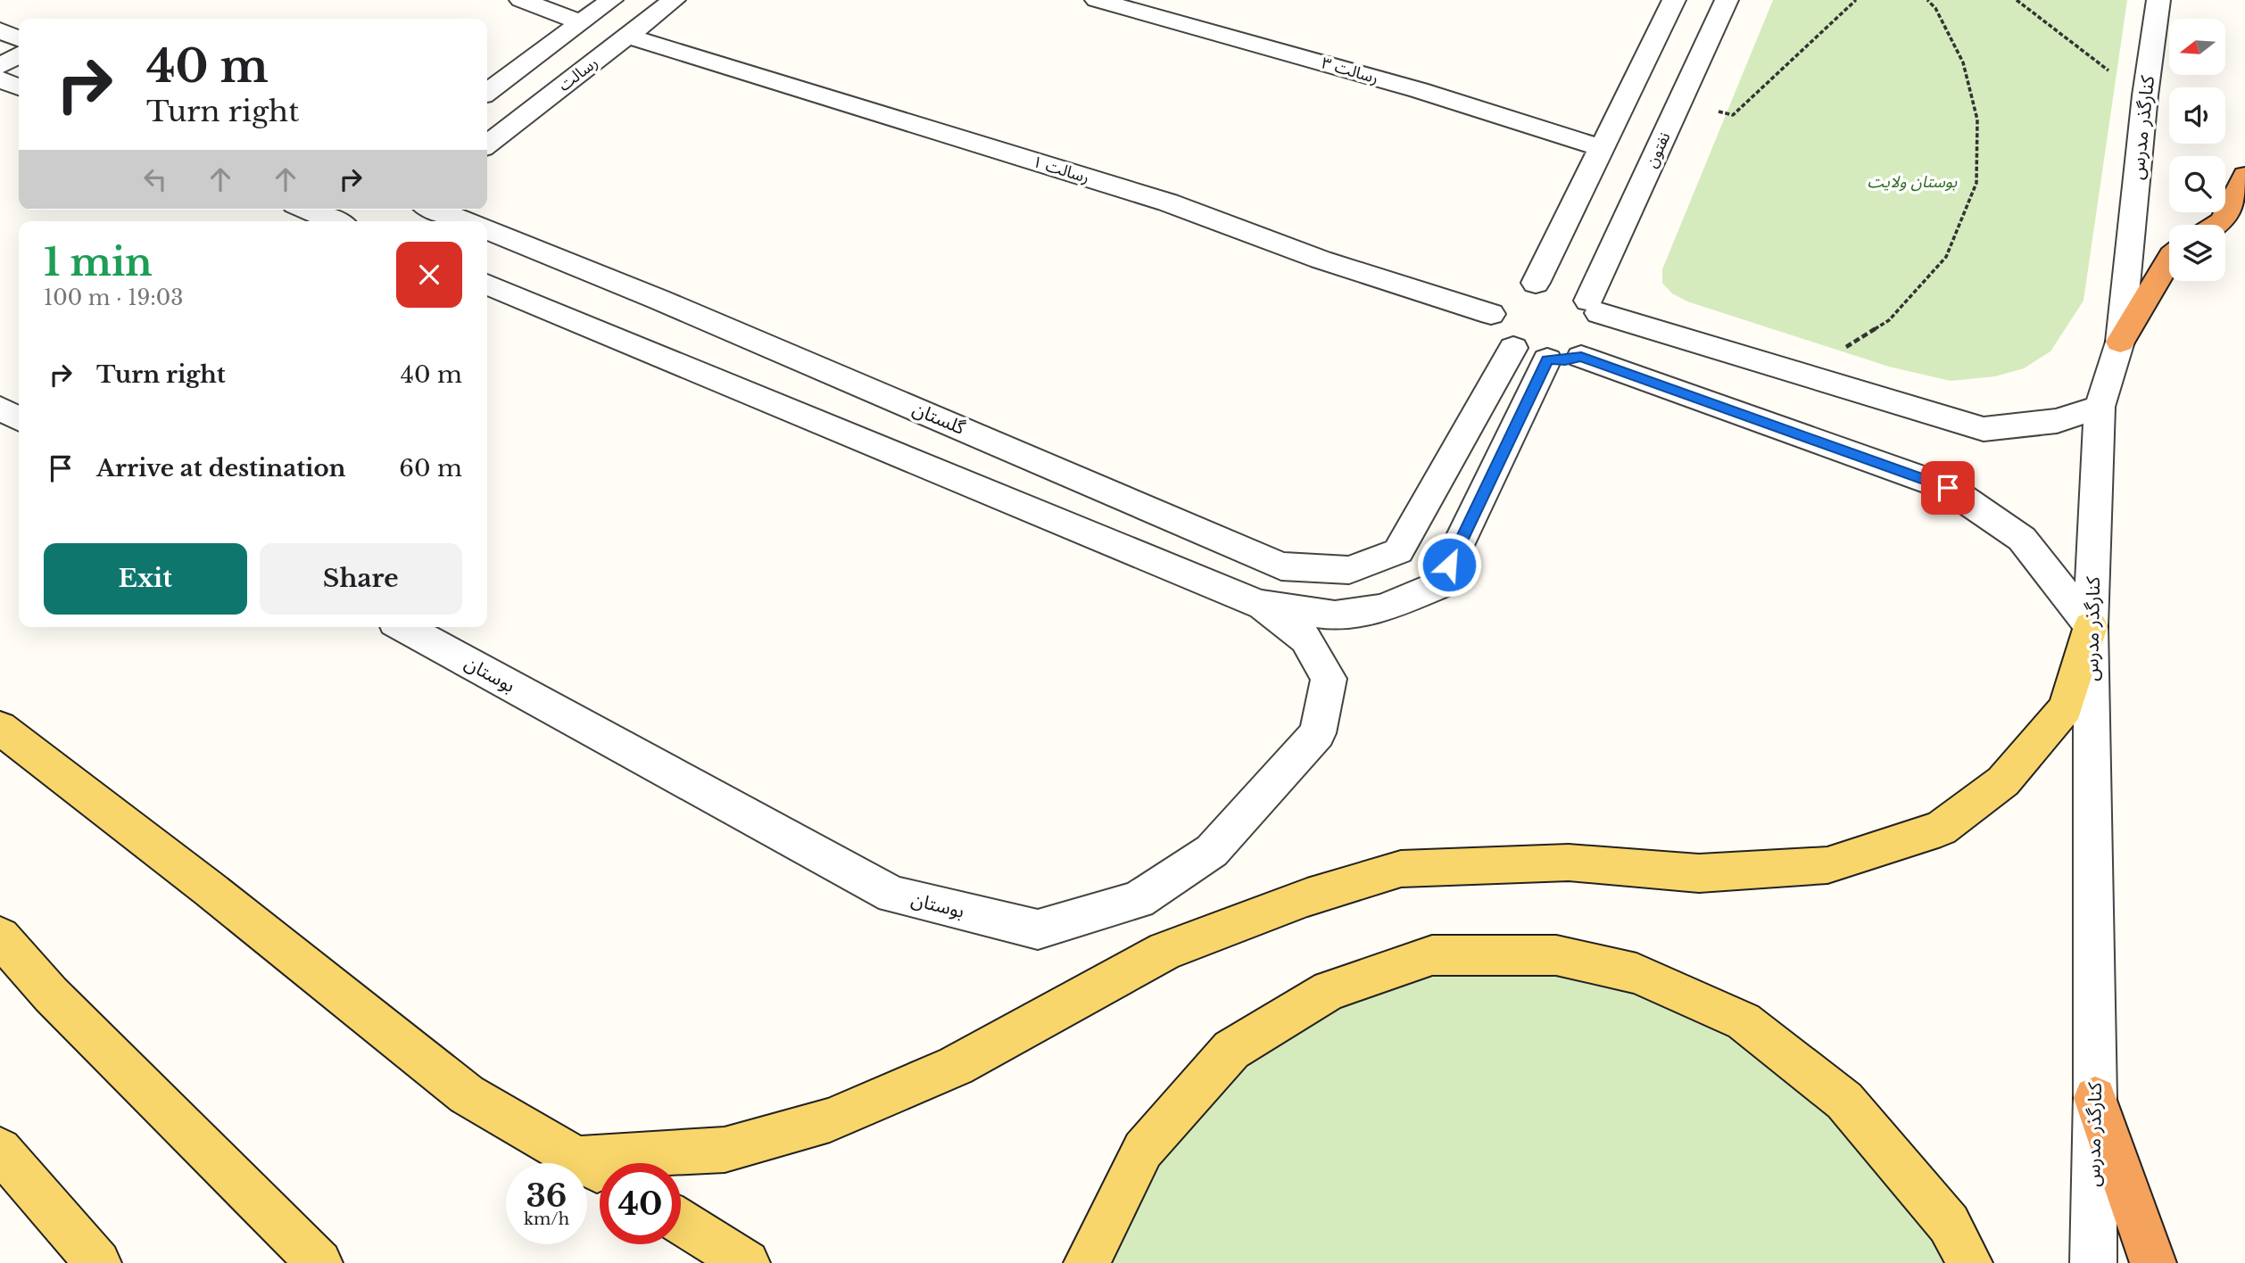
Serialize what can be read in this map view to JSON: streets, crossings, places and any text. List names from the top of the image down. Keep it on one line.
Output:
{"streets":{"street":["رسالت ۳","رسالت","کنارگذر مدرس","نفتون","رسالت ۱","گلستان","بوستان"]},"crossings":[["رسالت","رسالت ۱"],["نفتون","رسالت ۱"],["نفتون","گلستان"],["رسالت ۱","گلستان"]],"parks":["بوستان ولایت"],"north":"left","page":{"turn":["40 m","Turn right"],"heading":["1 min","100 m · 19:03"],"list":[{"name":"Turn right","value":"40 m"},{"name":"Arrive at destination","value":"60 m"}],"buttons":["Exit","Share"],"speed":"36 km/h","limit":"40"}}
